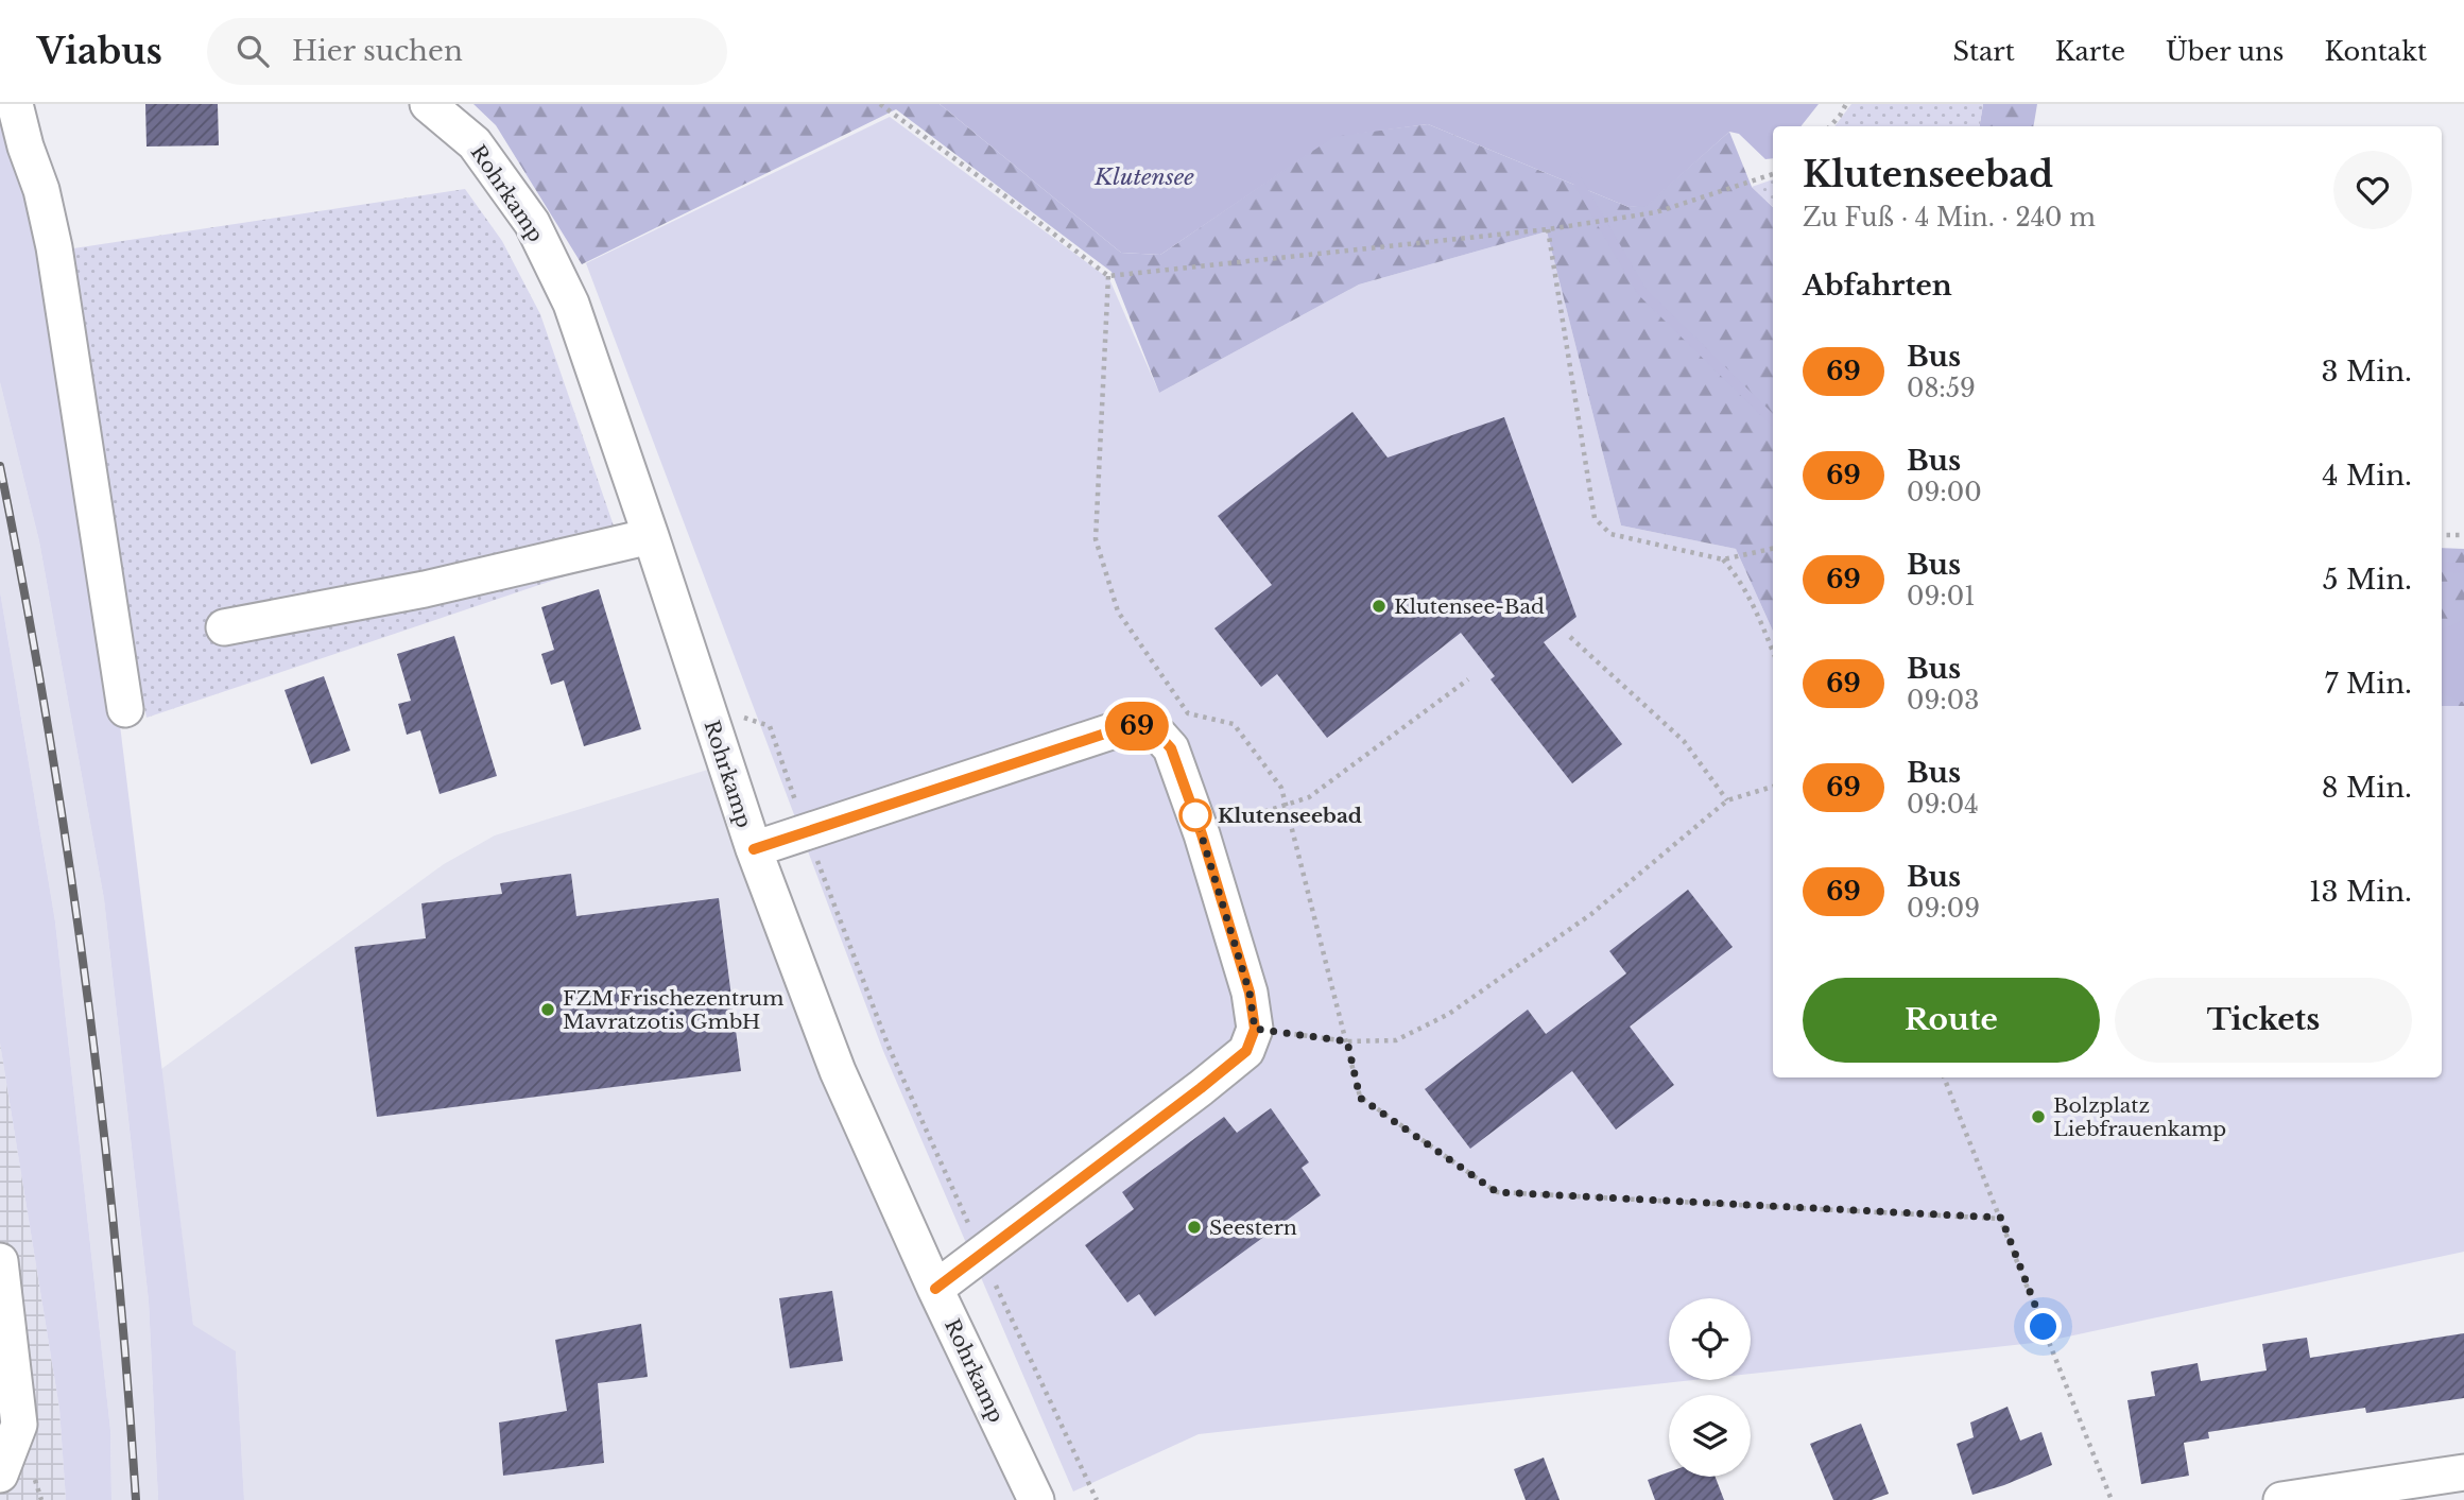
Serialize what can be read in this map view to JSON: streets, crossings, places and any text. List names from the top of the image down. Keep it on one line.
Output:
{"streets":{"street":["Rohrkamp"]},"water":["Klutensee"],"places":["Klutensee-Bad","Klutenseebad","FZM Frischezentrum Mavratzotis GmbH","Bolzplatz Liebfrauenkamp","Seestern"],"lines":["bus line 69"],"page":{"header":"Viabus","search":"Hier suchen","nav":["Start","Karte","Über uns","Kontakt"],"on_map":"69","heading":[["Klutenseebad","Zu Fuß · 4 Min. · 240 m"],"Abfahrten"],"list":[{"mark":"69","name":"Bus","note":"08:59","value":"3 Min."},{"mark":"69","name":"Bus","note":"09:00","value":"4 Min."},{"mark":"69","name":"Bus","note":"09:01","value":"5 Min."},{"mark":"69","name":"Bus","note":"09:03","value":"7 Min."},{"mark":"69","name":"Bus","note":"09:04","value":"8 Min."},{"mark":"69","name":"Bus","note":"09:09","value":"13 Min."}],"buttons":["Route","Tickets"]}}
